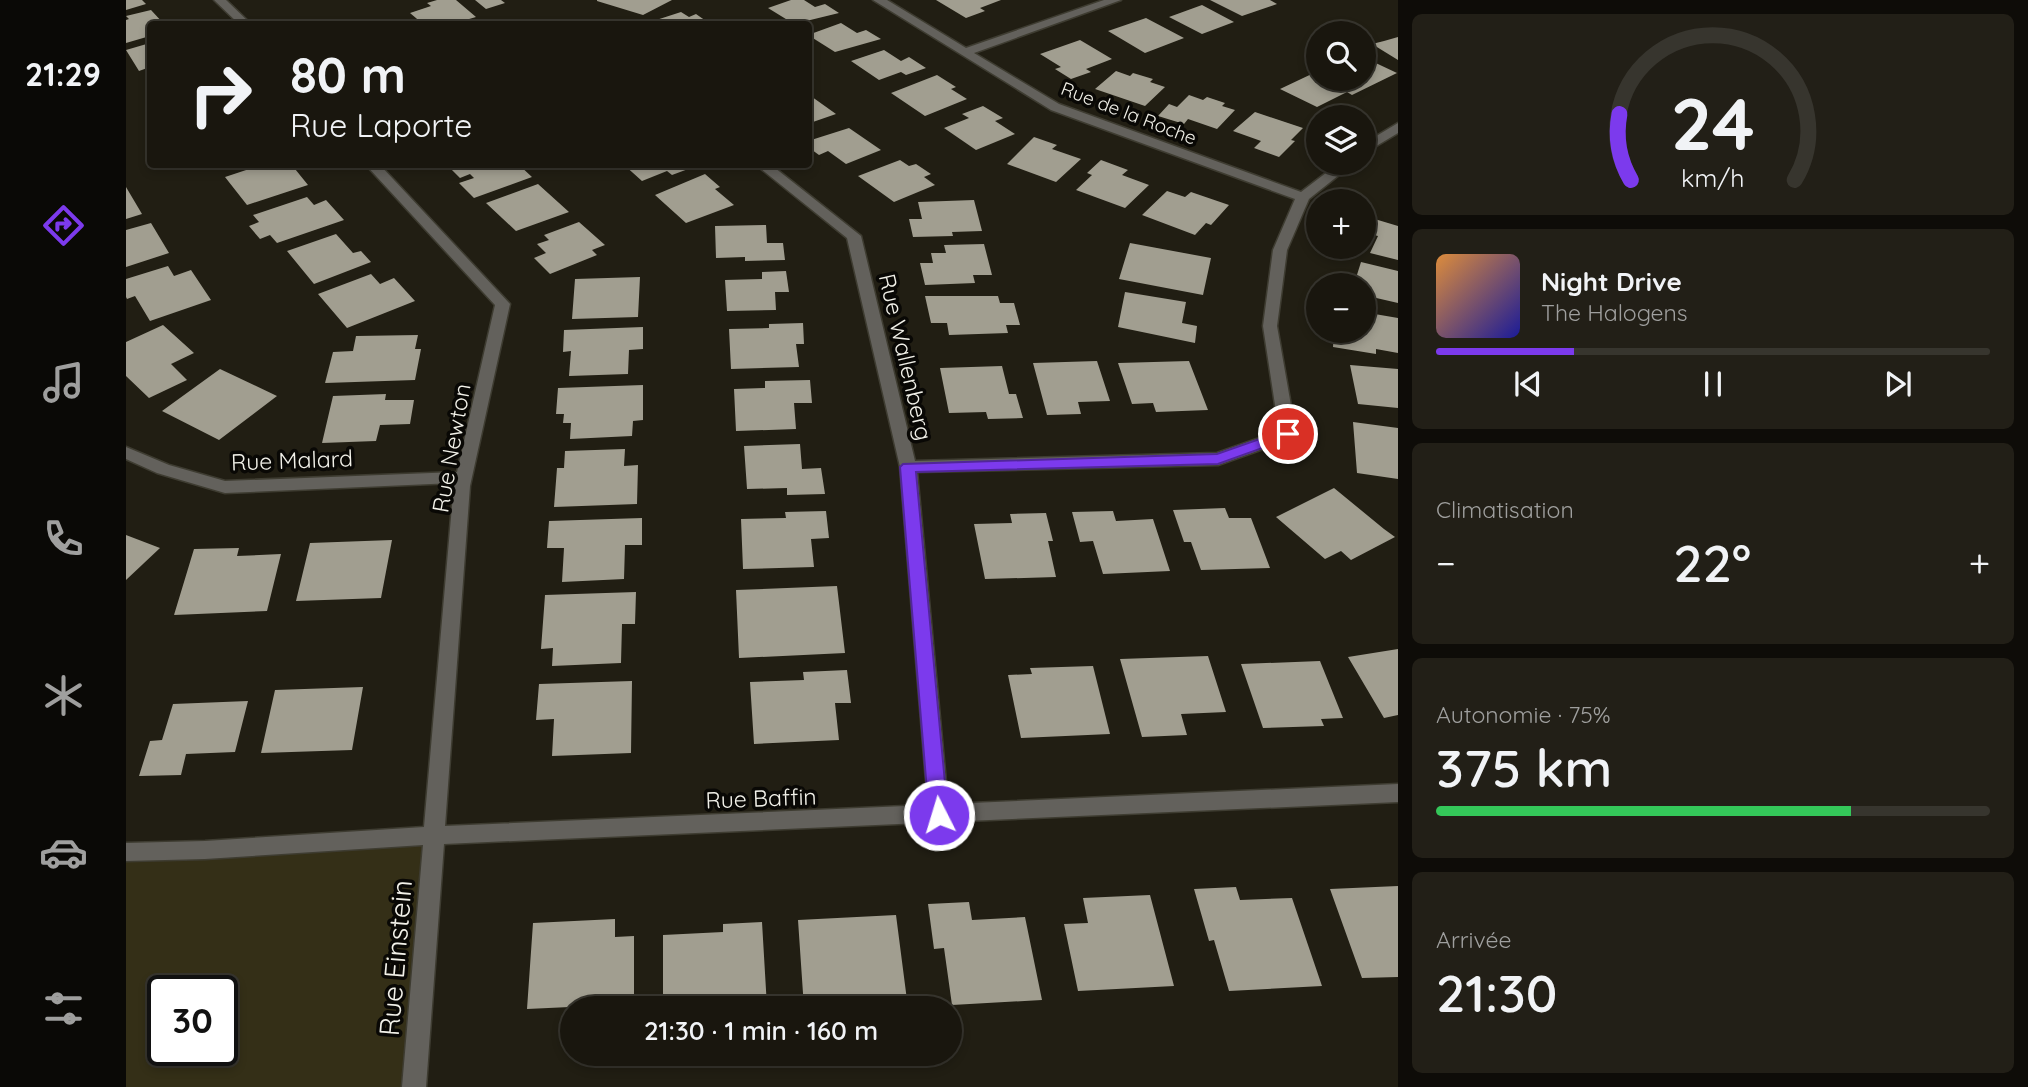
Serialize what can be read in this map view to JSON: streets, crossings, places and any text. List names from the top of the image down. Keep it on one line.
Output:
{"streets":{"street":["Rue de la Roche","Rue Wallenberg","Rue Newton","Rue Malard","Rue Baffin","Rue Einstein"]},"crossings":[["Rue Wallenberg","Rue Baffin"],["Rue Newton","Rue Malard"],["Rue Newton","Rue Baffin"],["Rue Newton","Rue Einstein"],["Rue Baffin","Rue Einstein"]],"page":{"tabs":"21:29","map_buttons":["+","−"],"turn":["80 m","Rue Laporte"],"song":["Night Drive","The Halogens"],"tile":["Climatisation",["Autonomie · 75%","375 km"],["Arrivée","21:30"]],"heat":["−","22°","+"],"limit":"30","trip":"21:30 · 1 min · 160 m","gauge":["24","km/h"]}}
